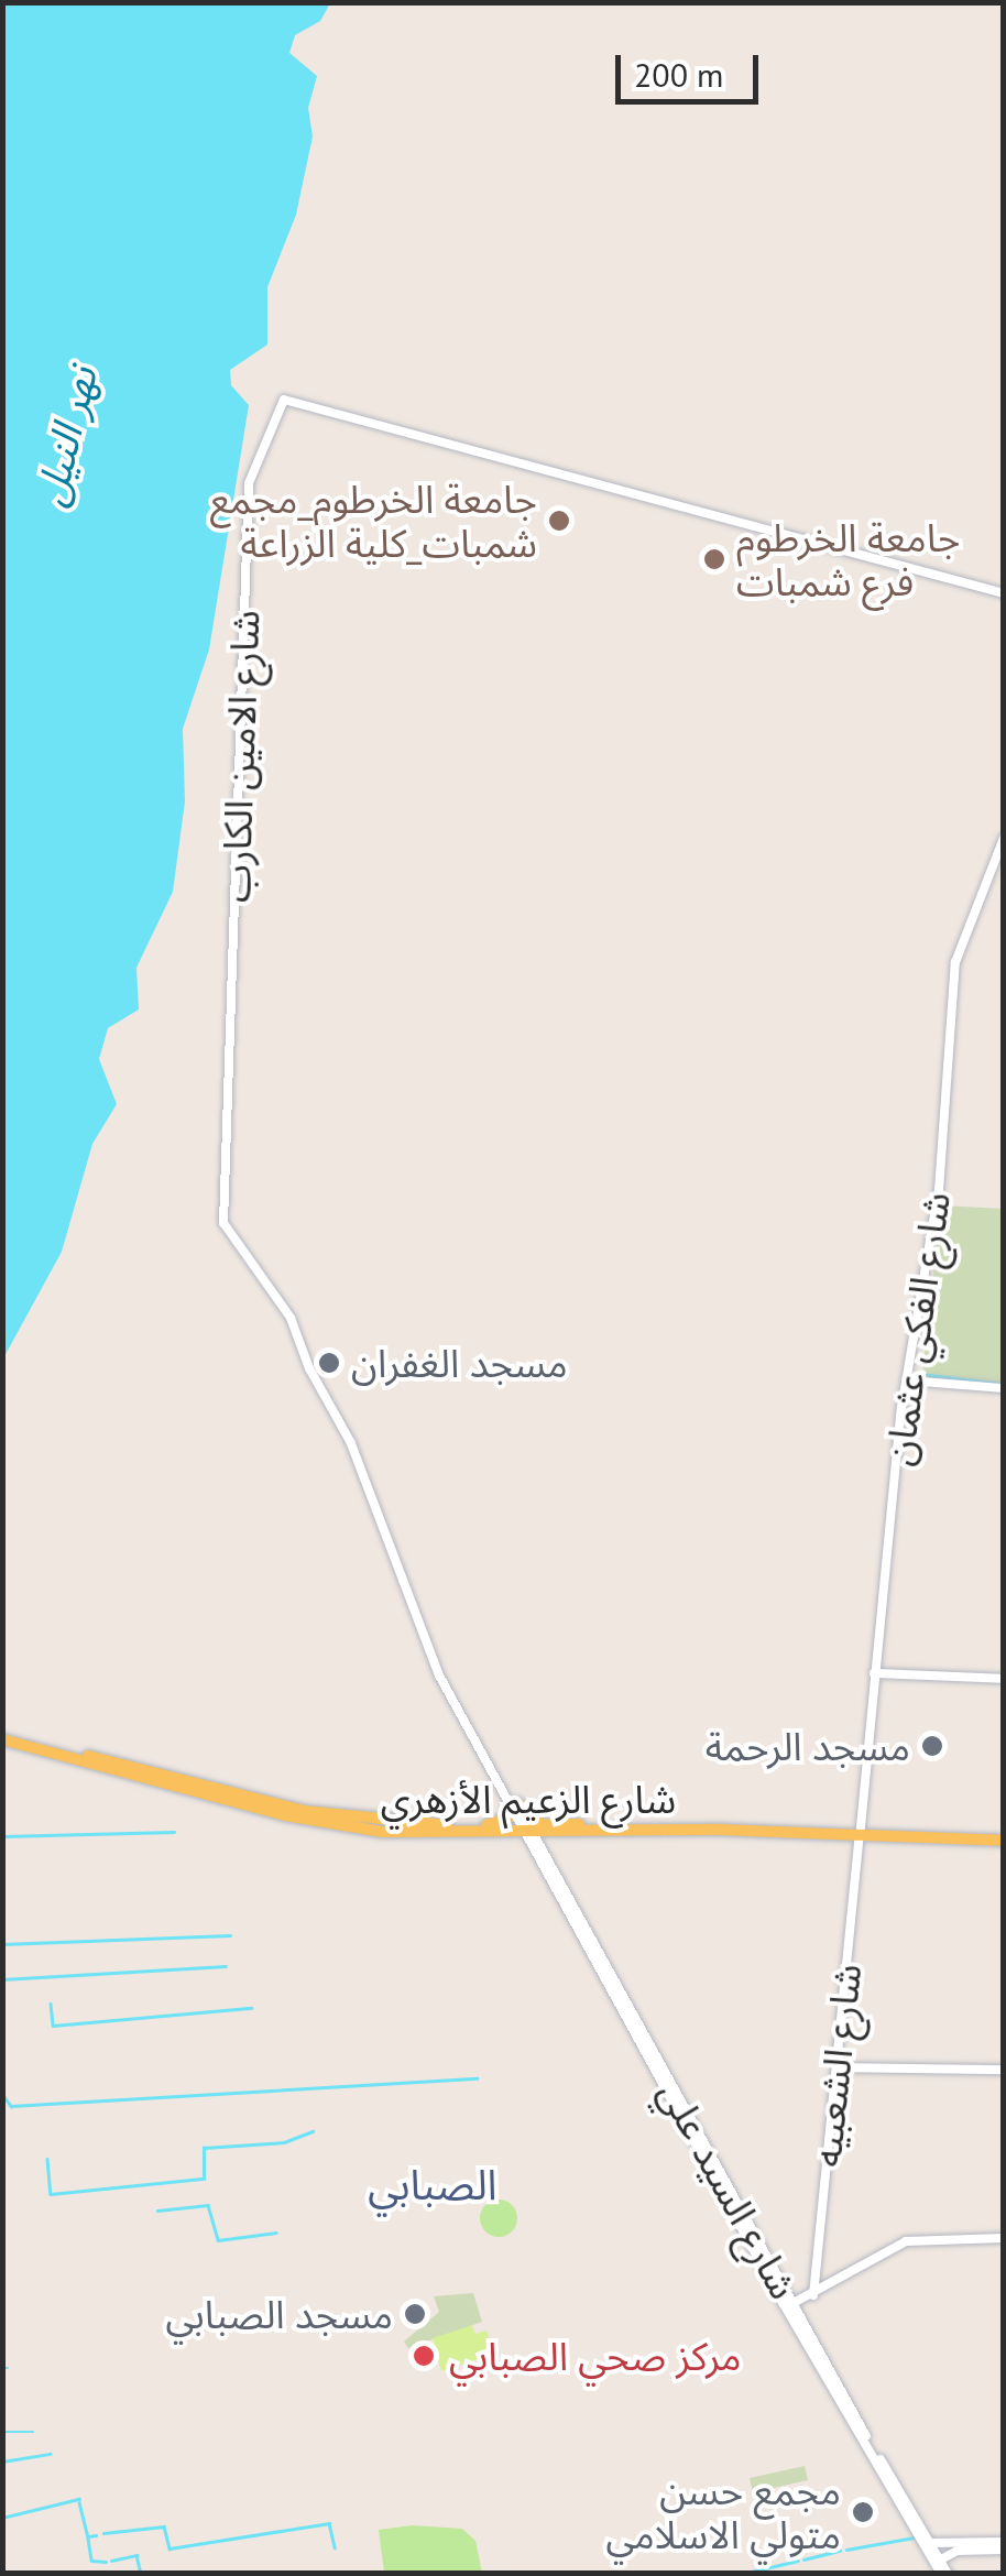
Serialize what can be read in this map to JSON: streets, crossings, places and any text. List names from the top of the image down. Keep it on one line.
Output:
{"streets":{"main road":["شارع الزعيم الأزهري"],"street":["شارع الامين الكارب","شارع الفكي عثمان","شارع الشعبيه","شارع السيد علي"]},"crossings":[["شارع الامين الكارب","شارع الزعيم الأزهري"],["شارع الامين الكارب","شارع السيد علي"],["شارع الفكي عثمان","شارع الزعيم الأزهري"],["شارع الفكي عثمان","شارع الشعبيه"],["شارع الزعيم الأزهري","شارع الشعبيه"],["شارع الزعيم الأزهري","شارع السيد علي"]],"districts":["الصبابي"],"water":["نهر النيل"],"places":["جامعة الخرطوم_مجمع شمبات_كلية الزراعة","جامعة الخرطوم فرع شمبات","مسجد الغفران","مسجد الرحمة","مسجد الصبابي","مركز صحي الصبابي","مجمع حسن متولي الاسلامي"],"scale_bar":"200 m"}
